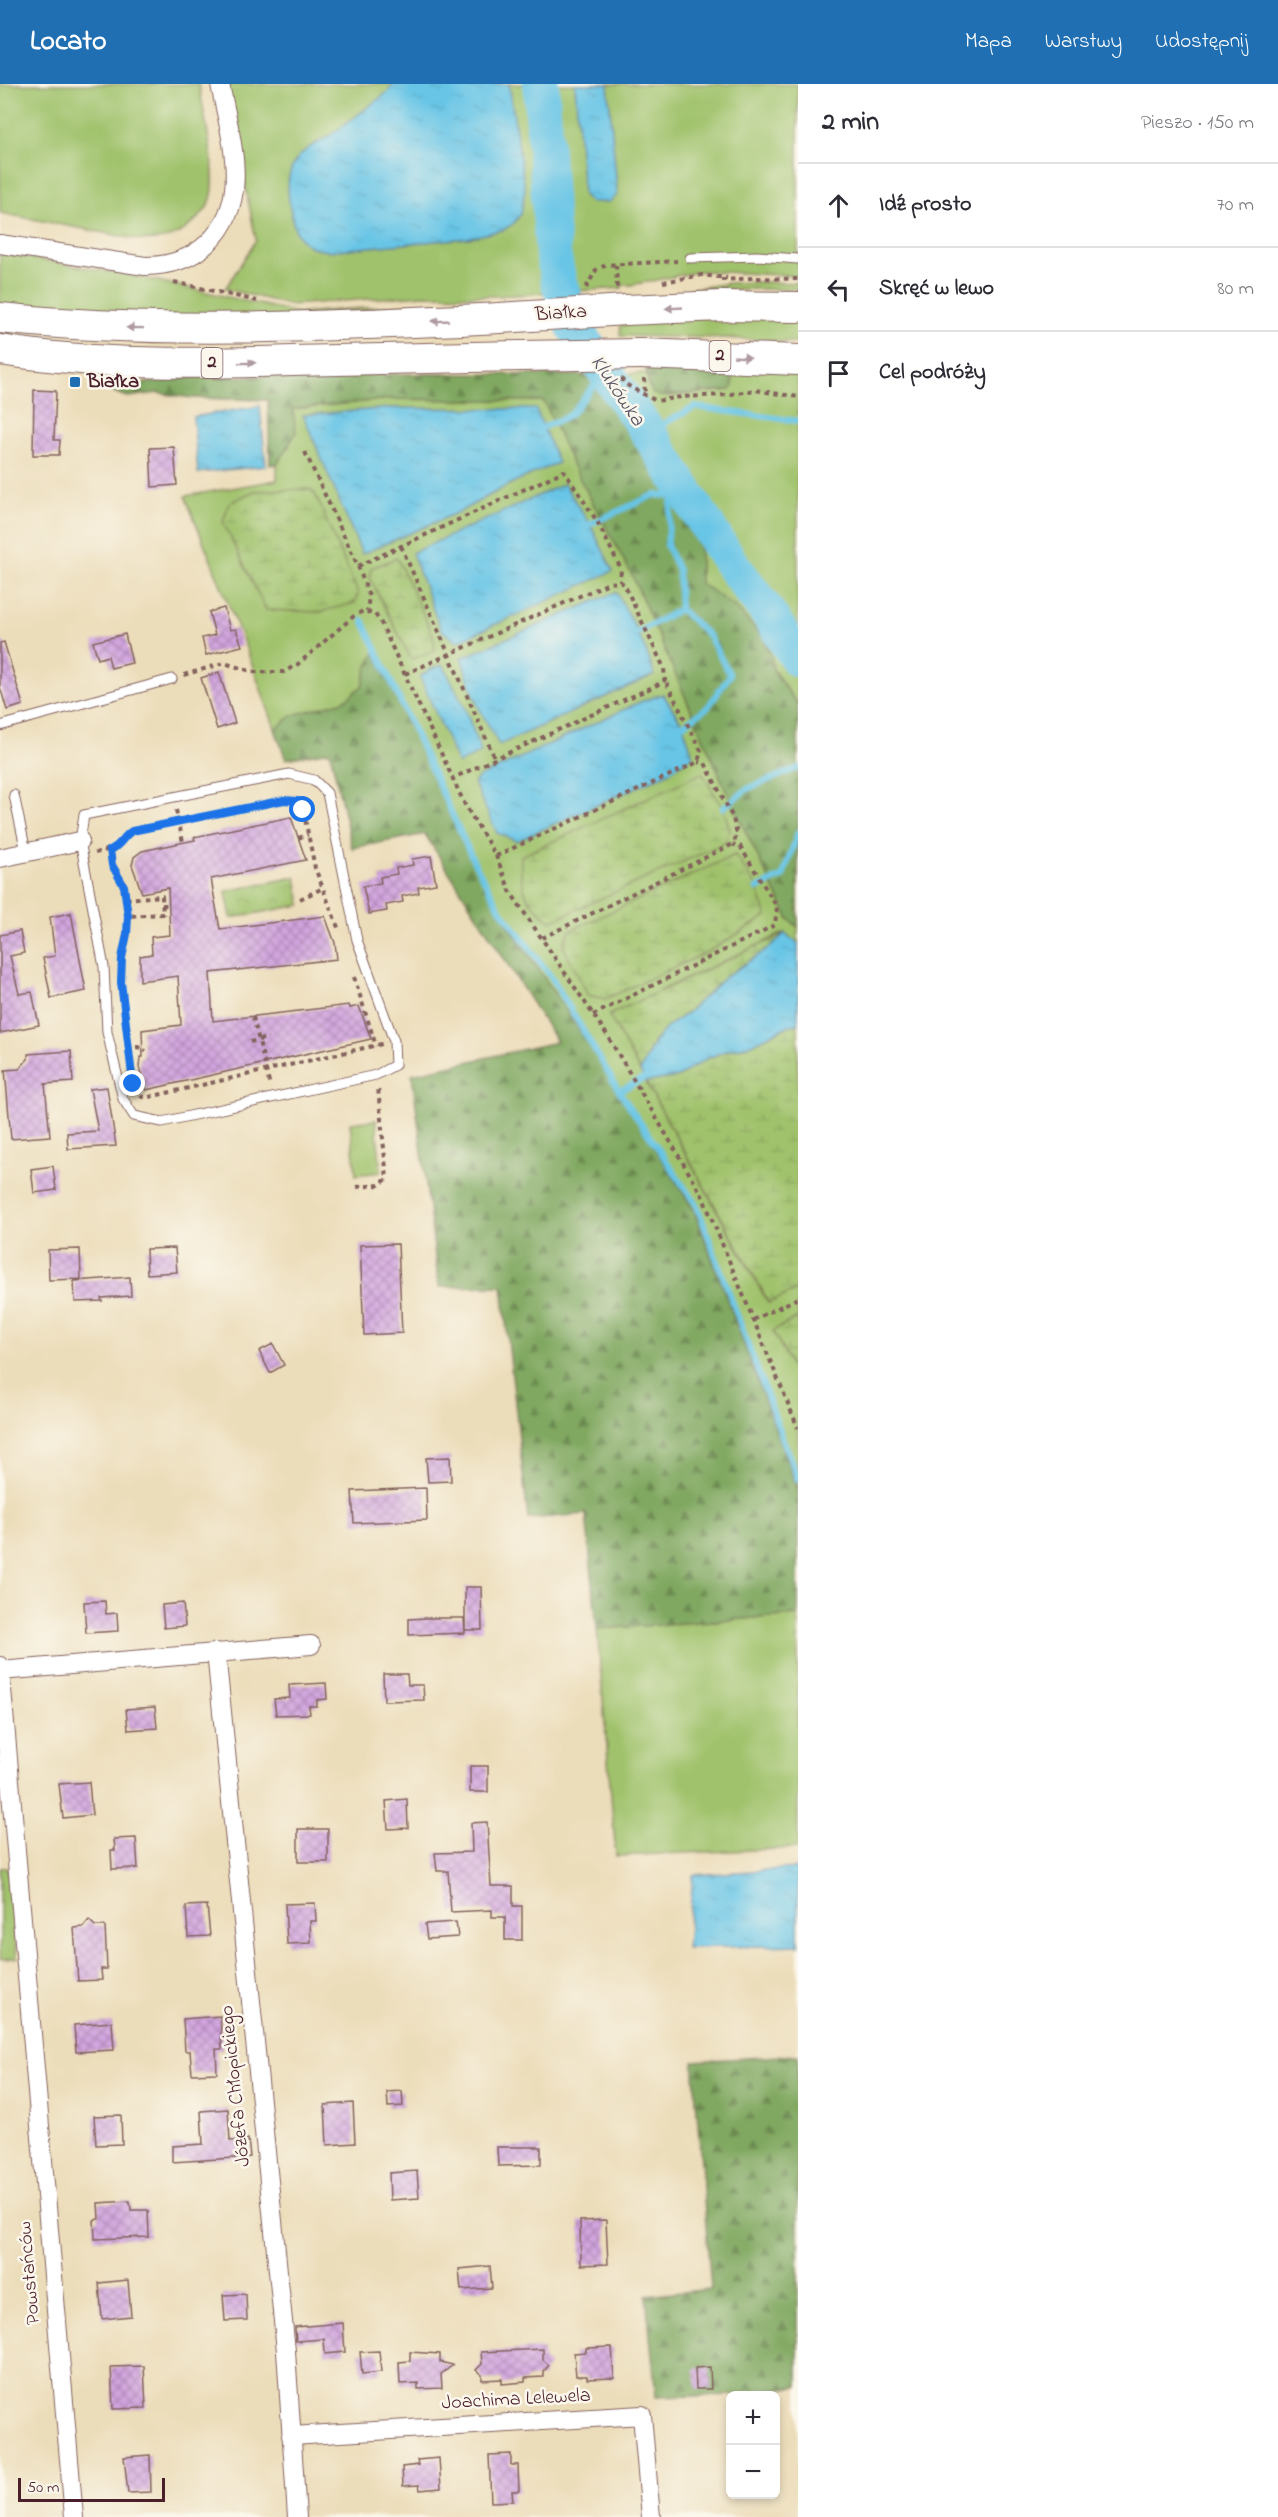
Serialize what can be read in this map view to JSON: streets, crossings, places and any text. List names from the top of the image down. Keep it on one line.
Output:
{"streets":{"highway":["Białka","2"],"street":["Józefa Chłopickiego","Powstańców","Joachima Lelewela"]},"crossings":[["Józefa Chłopickiego","Joachima Lelewela"]],"water":["Klukówka"],"places":{"transit":["Białka"]},"scale_bar":"50 m","page":{"header":"Locato","nav":["Mapa","Warstwy","Udostępnij"],"heading":["2 min","Pieszo · 150 m"],"list":[["Idź prosto","70 m"],["Skręć w lewo","80 m"],"Cel podróży"],"map_buttons":["+","−"],"scale":"50 m"}}
